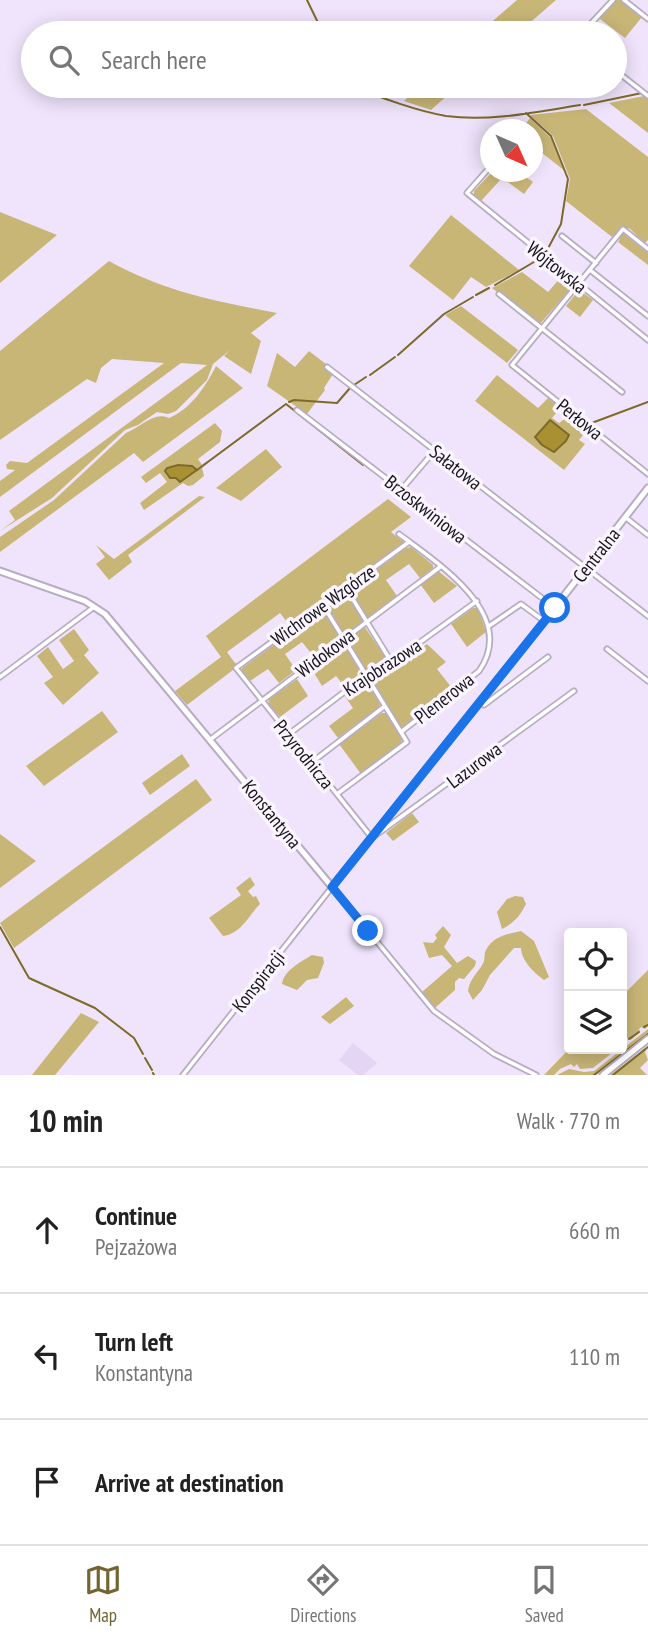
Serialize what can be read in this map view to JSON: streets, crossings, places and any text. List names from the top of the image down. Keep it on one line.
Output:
{"streets":{"street":["Wójtowska","Perłowa","Sałatowa","Brzoskwiniowa","Centralna","Wichrowe Wzgórze","Widokowa","Krajobrazowa","Plenerowa","Przyrodnicza","Lazurowa","Konstantyna","Konspiracji"]},"crossings":[["Sałatowa","Centralna"],["Brzoskwiniowa","Centralna"],["Centralna","Przyrodnicza"],["Centralna","Lazurowa"],["Centralna","Konstantyna"],["Centralna","Konspiracji"],["Wichrowe Wzgórze","Przyrodnicza"],["Widokowa","Przyrodnicza"],["Widokowa","Konstantyna"],["Krajobrazowa","Przyrodnicza"],["Przyrodnicza","Lazurowa"],["Konstantyna","Konspiracji"]],"north":"bottom right","page":{"search":"Search here","heading":["10 min","Walk · 770 m"],"list":[["Continue","Pejzażowa","660 m"],["Turn left","Konstantyna","110 m"],"Arrive at destination"],"nav":["Map","Directions","Saved"]}}
